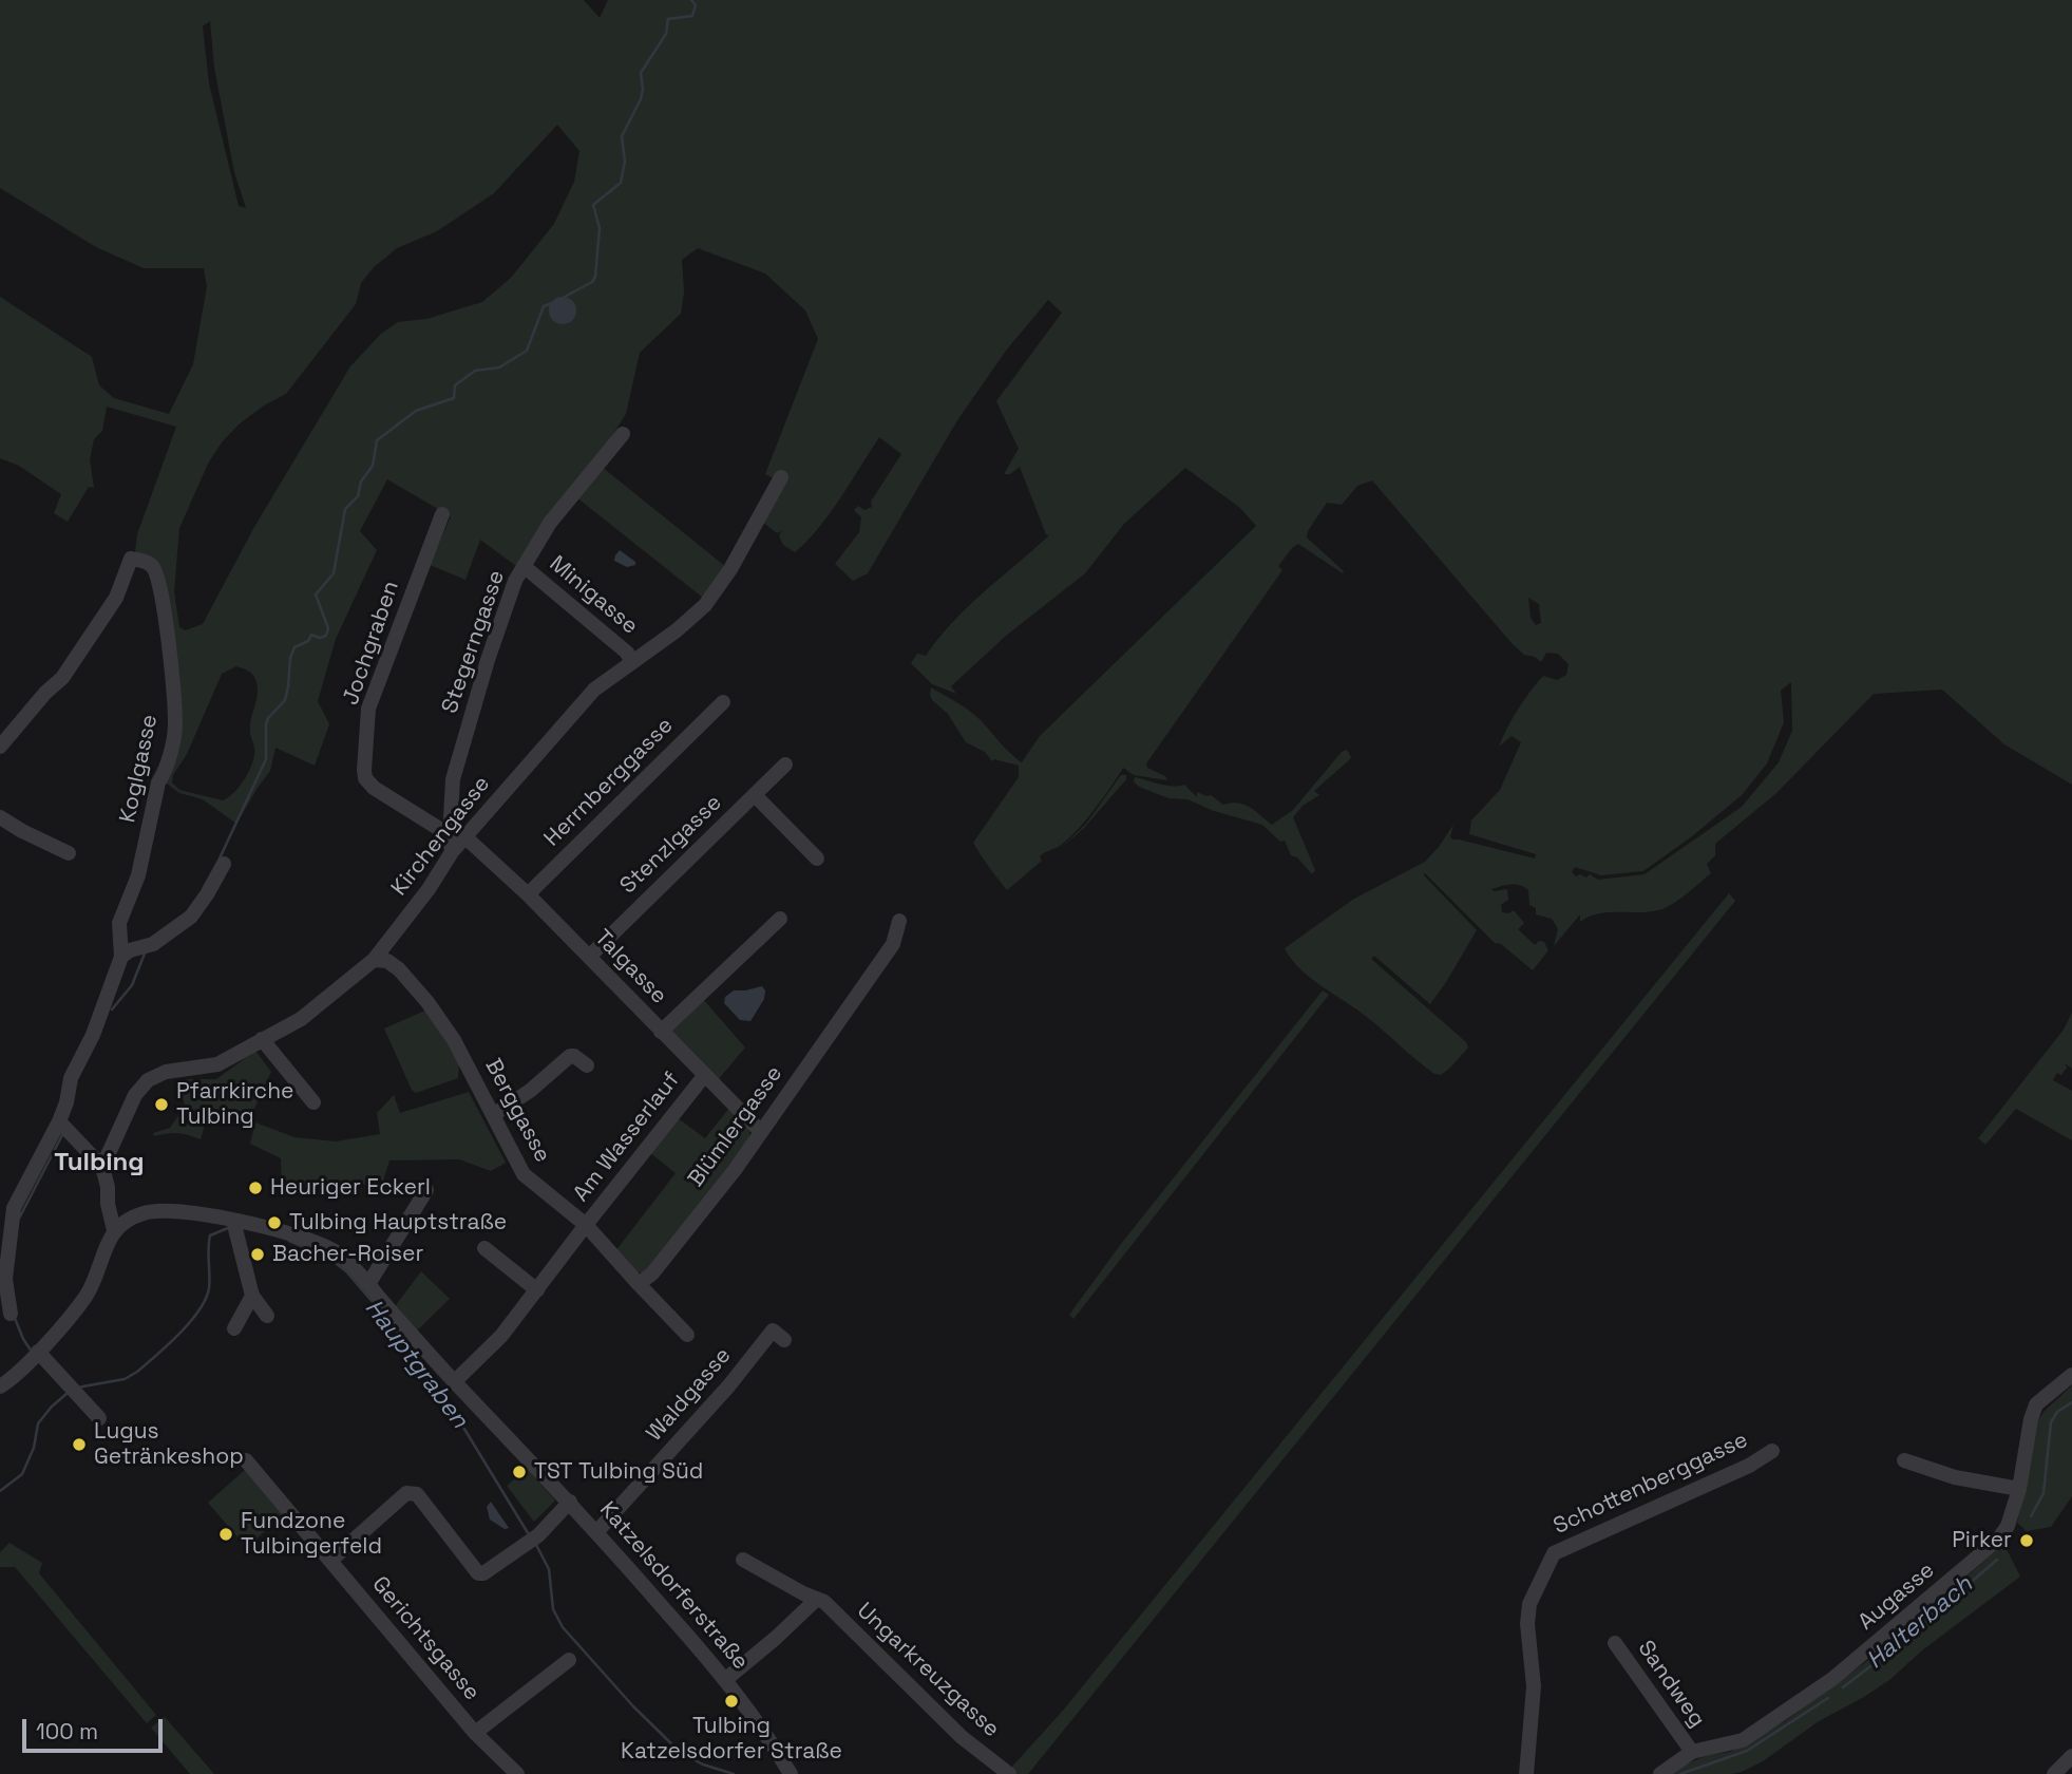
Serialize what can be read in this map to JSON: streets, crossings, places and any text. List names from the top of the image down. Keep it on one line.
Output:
{"streets":{"street":["Minigasse","Stegerngasse","Jochgraben","Koglgasse","Herrnberggasse","Kirchengasse","Stenzlgasse","Talgasse","Berggasse","Blümlergasse","Am Wasserlauf","Waldgasse","Schottenberggasse","Katzelsdorferstraße","Augasse","Gerichtsgasse","Ungarkreuzgasse","Sandweg"]},"crossings":[["Minigasse","Stegerngasse"],["Minigasse","Kirchengasse"],["Stegerngasse","Jochgraben"],["Stegerngasse","Kirchengasse"],["Stegerngasse","Talgasse"],["Jochgraben","Kirchengasse"],["Jochgraben","Talgasse"],["Herrnberggasse","Talgasse"],["Kirchengasse","Talgasse"],["Kirchengasse","Berggasse"],["Stenzlgasse","Talgasse"],["Talgasse","Blümlergasse"],["Talgasse","Am Wasserlauf"],["Berggasse","Am Wasserlauf"],["Waldgasse","Katzelsdorferstraße"],["Augasse","Sandweg"]],"districts":["Tulbing"],"water":["Hauptgraben","Halterbach"],"places":["Pfarrkirche Tulbing","Heuriger Eckerl","Tulbing Hauptstraße","Bacher-Roiser","Lugus Getränkeshop","TST Tulbing Süd","Fundzone Tulbingerfeld","Pirker","Tulbing Katzelsdorfer Straße"],"scale_bar":"100 m"}
